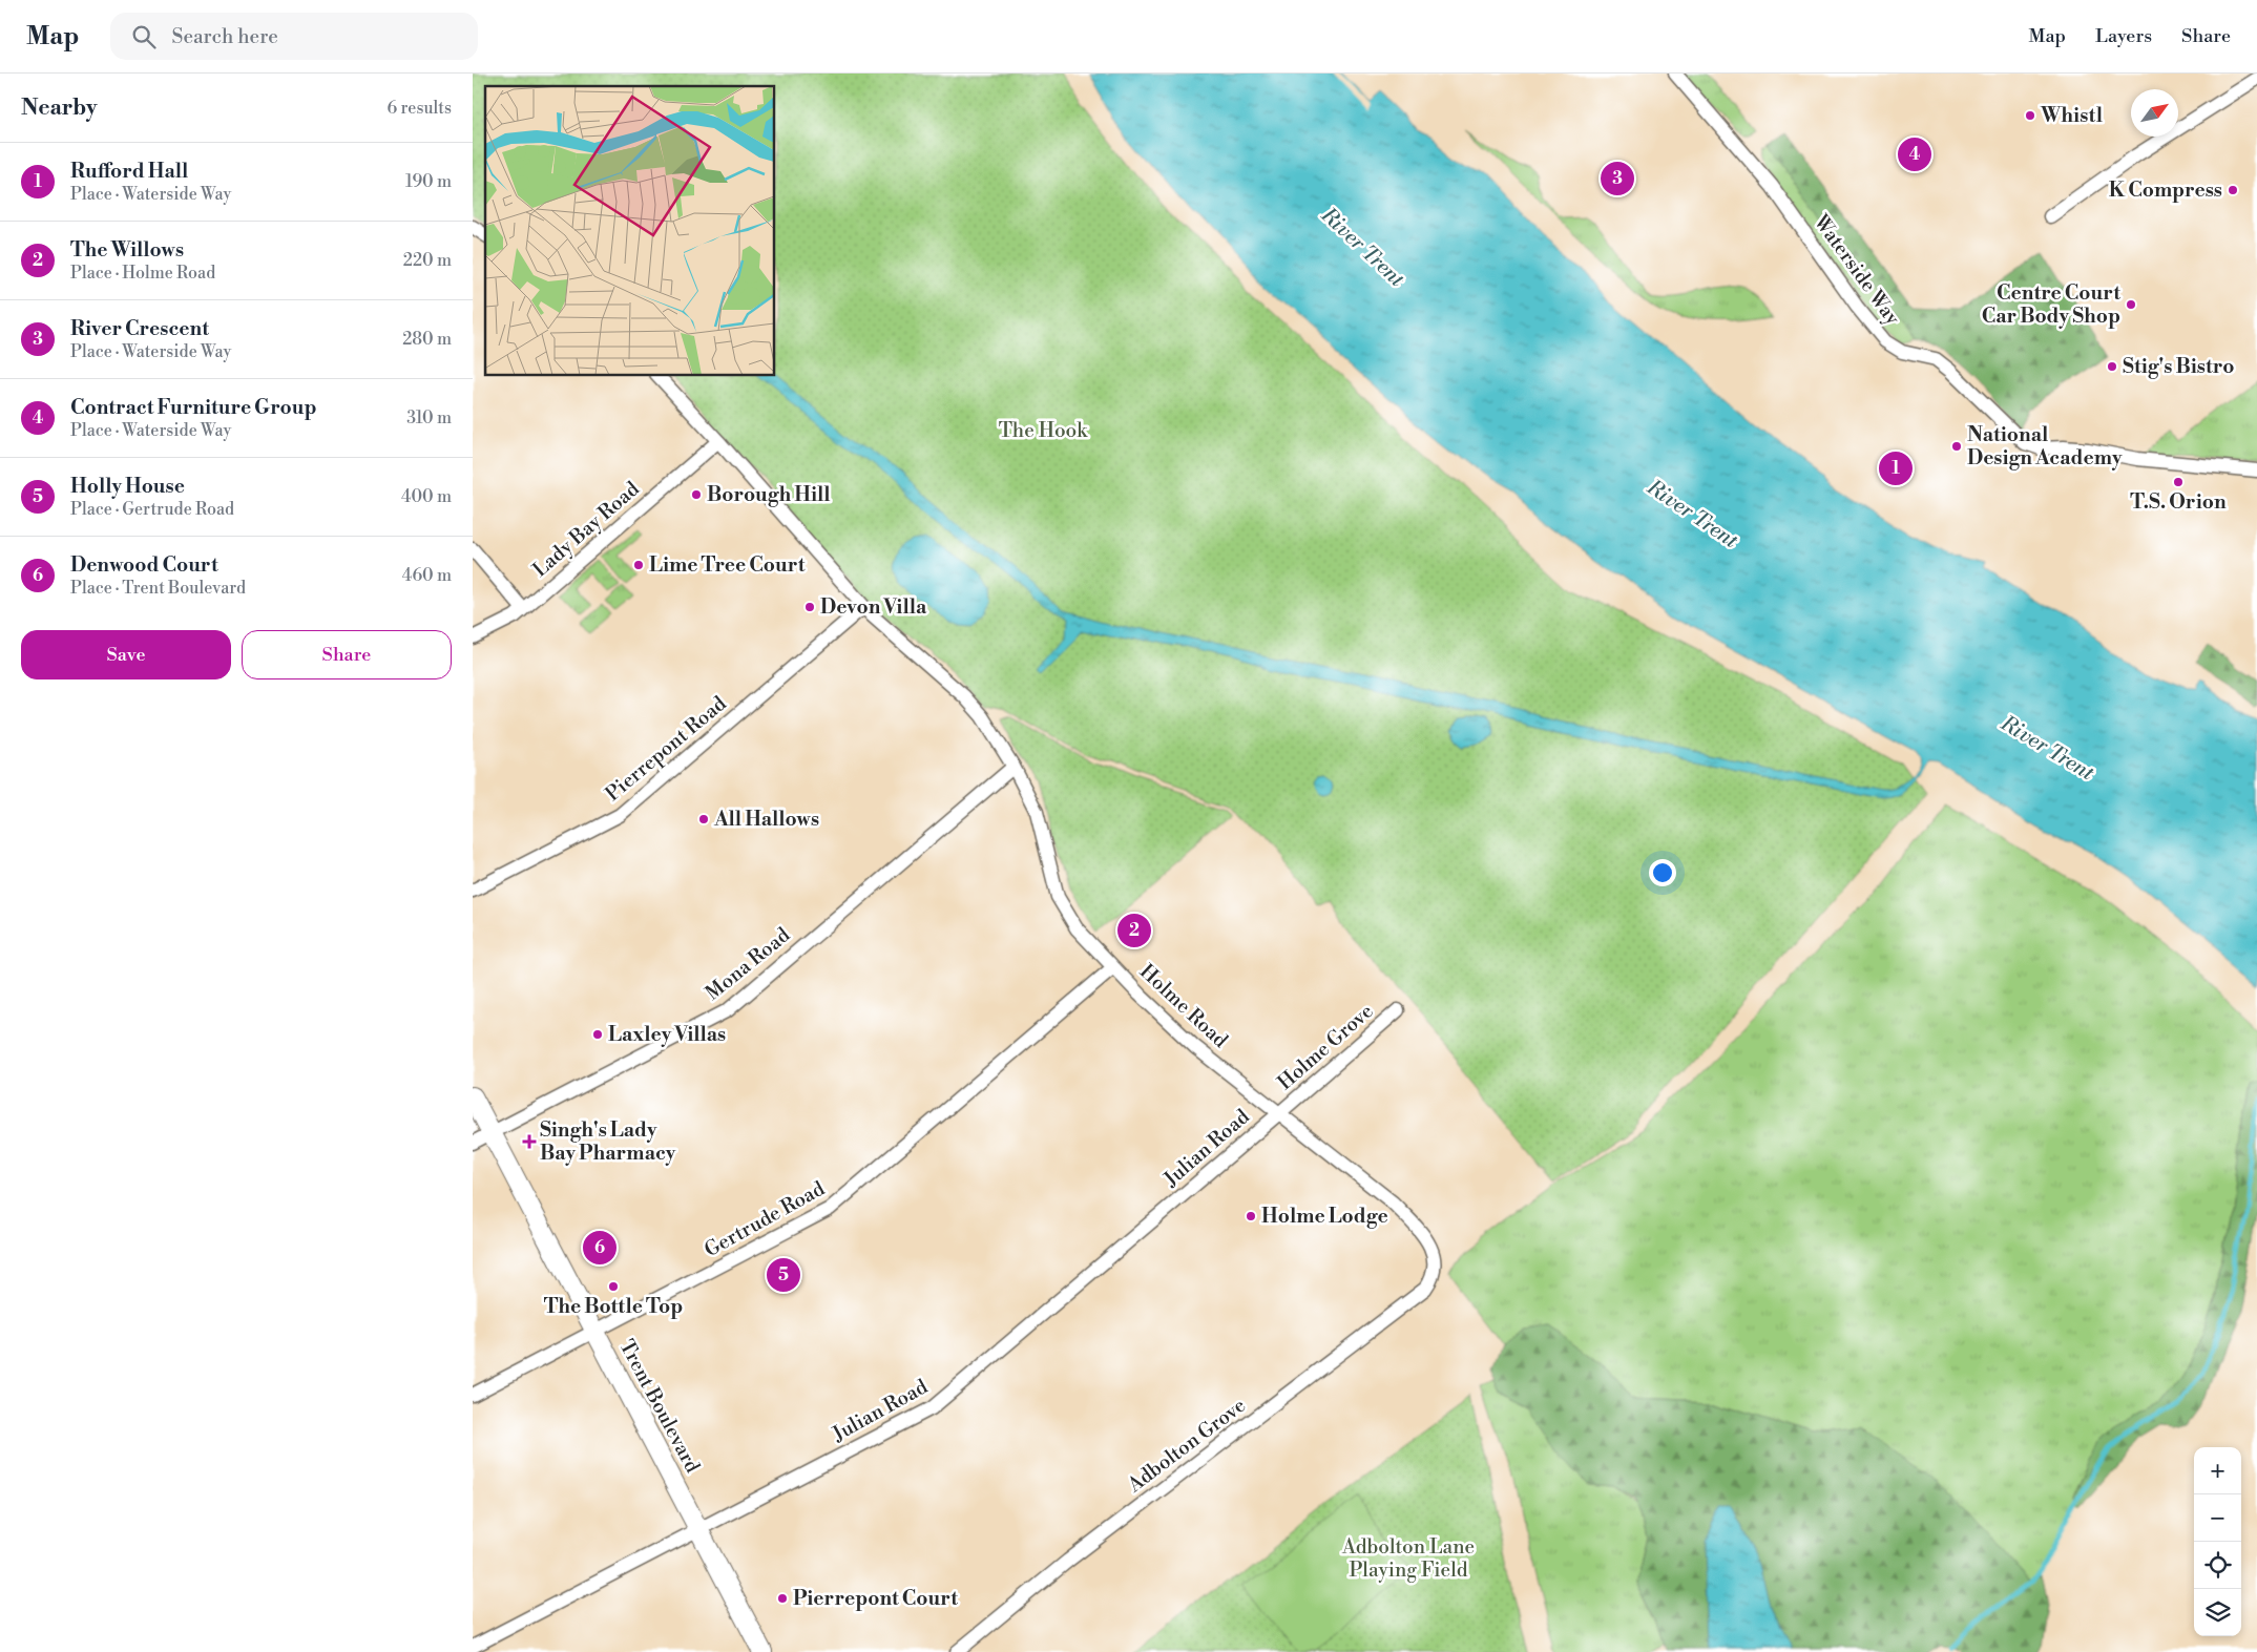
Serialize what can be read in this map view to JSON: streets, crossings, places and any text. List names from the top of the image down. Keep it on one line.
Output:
{"streets":{"street":["Waterside Way","Lady Bay Road","Pierrepont Road","Mona Road","Holme Road","Holme Grove","Julian Road","Gertrude Road","Trent Boulevard","Adbolton Grove"]},"crossings":[["Lady Bay Road","Holme Road"],["Pierrepont Road","Holme Road"],["Mona Road","Holme Road"],["Mona Road","Trent Boulevard"],["Holme Road","Holme Grove"],["Holme Road","Julian Road"],["Holme Road","Gertrude Road"],["Holme Road","Adbolton Grove"],["Holme Grove","Julian Road"],["Julian Road","Trent Boulevard"],["Gertrude Road","Trent Boulevard"]],"water":["River Trent"],"parks":["The Hook","Adbolton Lane Playing Field"],"places":{"other":["Whistl","K Compress","Centre Court Car Body Shop","Stig's Bistro","National Design Academy","T.S. Orion","Borough Hill","Lime Tree Court","Devon Villa","All Hallows","Laxley Villas","Holme Lodge","The Bottle Top","Pierrepont Court"],"health":["Singh's Lady Bay Pharmacy"]},"north":"top right","page":{"header":"Map","search":"Search here","nav":["Map","Layers","Share"],"heading":["Nearby","6 results"],"pins":["4","3","1","2","6","5"],"list":[{"mark":"1","name":"Rufford Hall","note":"Place · Waterside Way","value":"190 m"},{"mark":"2","name":"The Willows","note":"Place · Holme Road","value":"220 m"},{"mark":"3","name":"River Crescent","note":"Place · Waterside Way","value":"280 m"},{"mark":"4","name":"Contract Furniture Group","note":"Place · Waterside Way","value":"310 m"},{"mark":"5","name":"Holly House","note":"Place · Gertrude Road","value":"400 m"},{"mark":"6","name":"Denwood Court","note":"Place · Trent Boulevard","value":"460 m"}],"buttons":["Save","Share"],"map_buttons":["+","−"]}}
